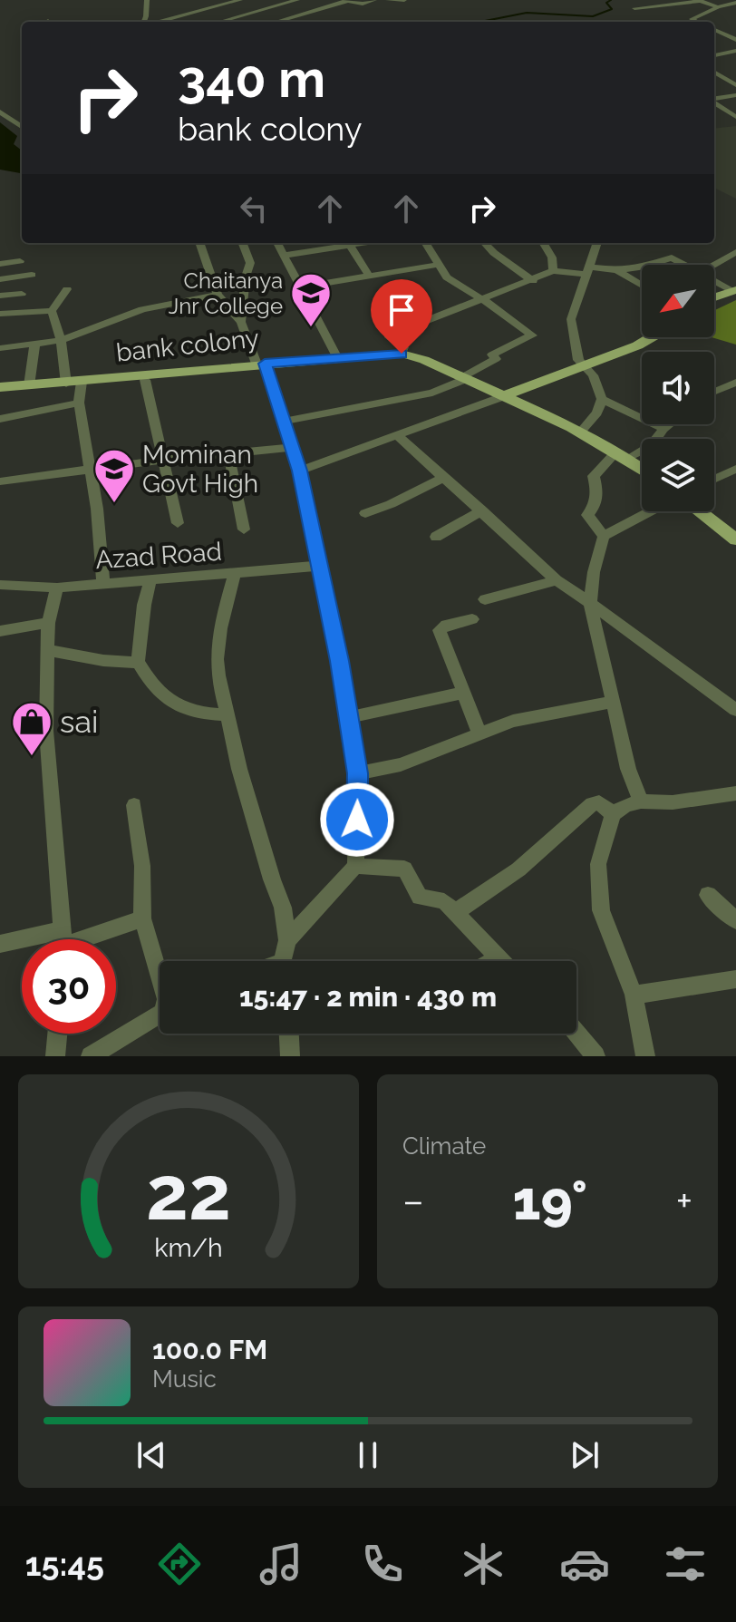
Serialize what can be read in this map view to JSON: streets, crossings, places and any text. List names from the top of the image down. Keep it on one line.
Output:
{"streets":{"main road":["bank colony"],"street":["Azad Road"]},"places":{"school or university":["Chaitanya Jnr College","Mominan Govt High"],"shop":["sai"]},"north":"bottom left","page":{"turn":["340 m","bank colony"],"limit":"30","trip":"15:47 · 2 min · 430 m","tile":"Climate","heat":["−","19°","+"],"song":["100.0 FM","Music"],"tabs":"15:45","gauge":["22","km/h"]}}
